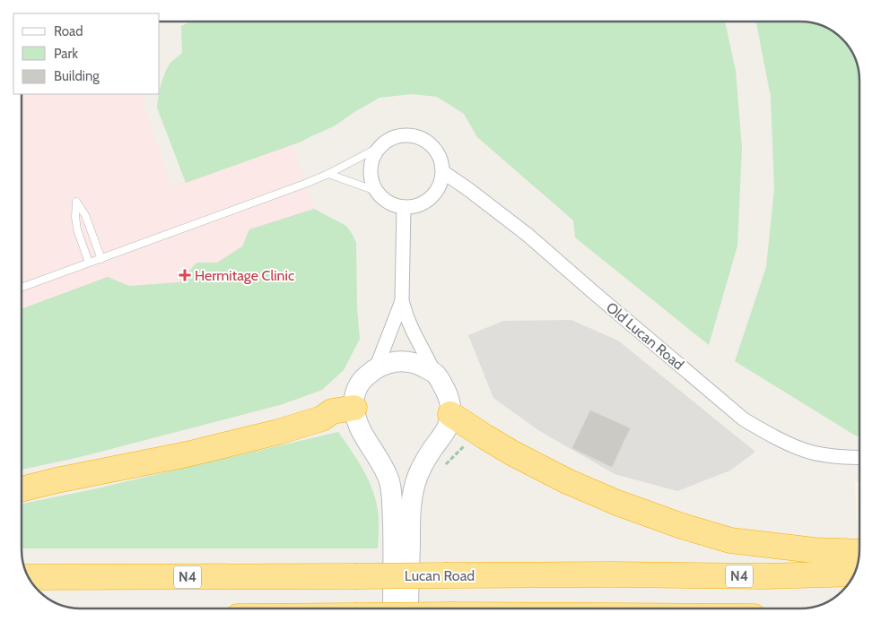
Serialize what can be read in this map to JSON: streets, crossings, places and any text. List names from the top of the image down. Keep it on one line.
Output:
{"streets":{"highway":["Lucan Road","N4"],"street":["Old Lucan Road"]},"places":{"health":["Hermitage Clinic"]},"legend":["Road","Park","Building"]}
